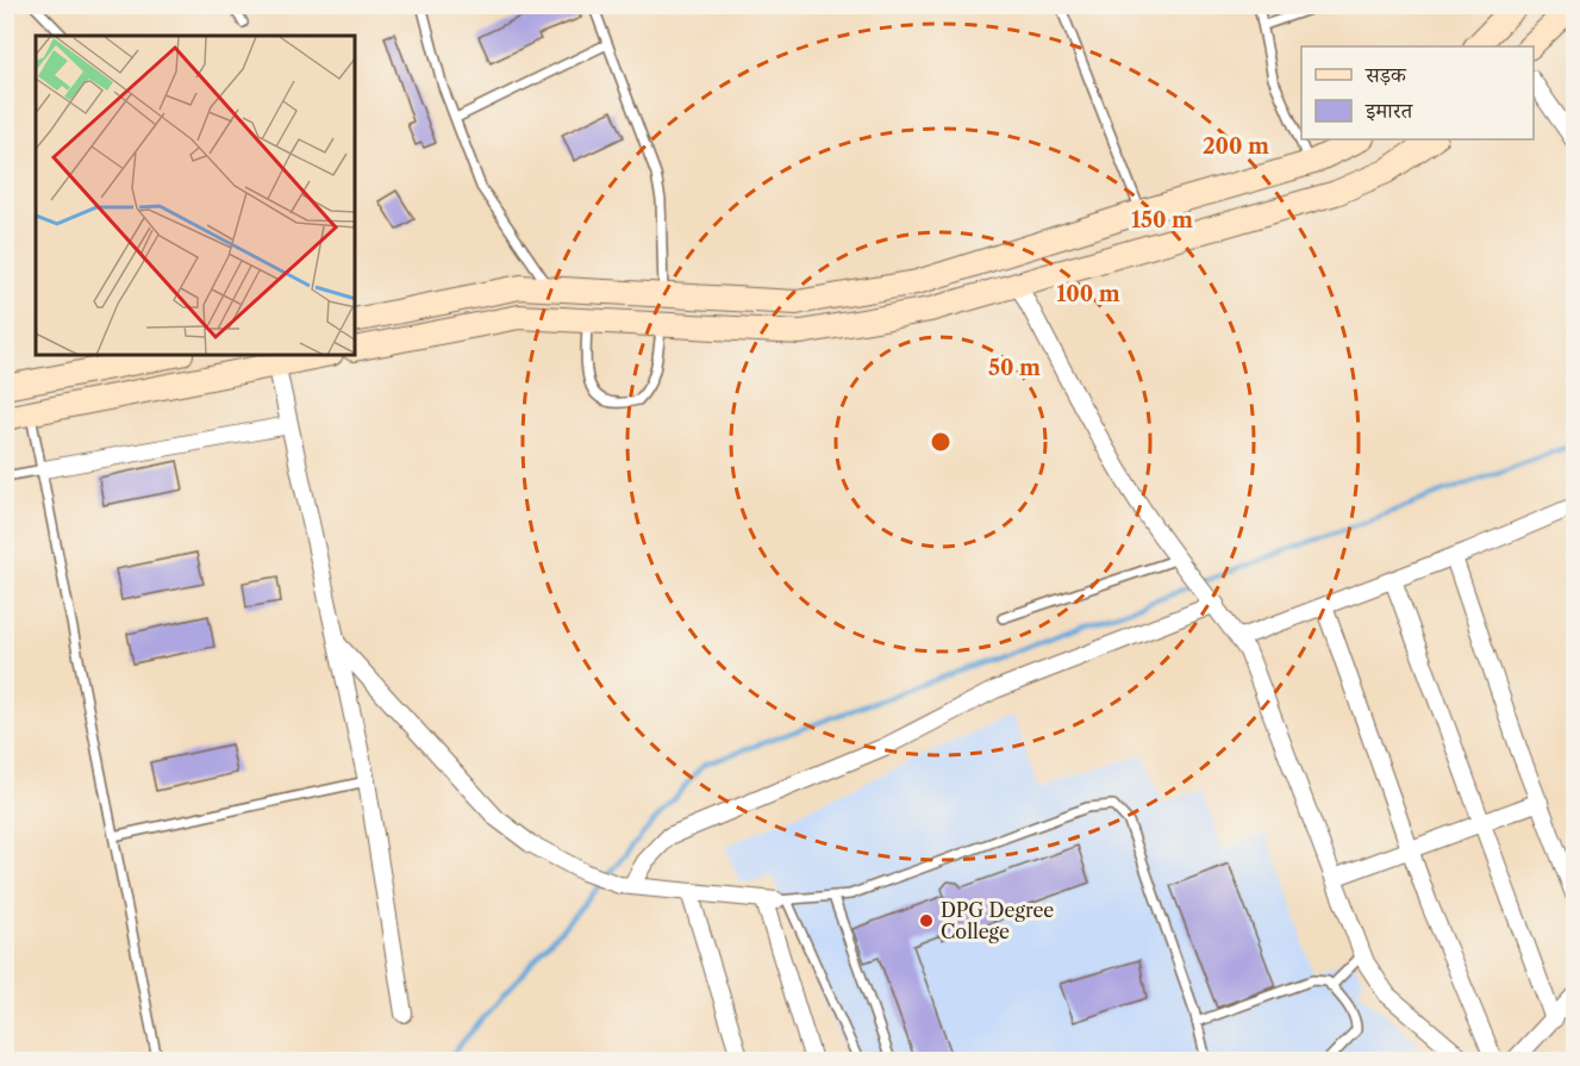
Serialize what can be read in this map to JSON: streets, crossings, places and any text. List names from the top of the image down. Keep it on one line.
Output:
{"places":["DPG Degree College"],"legend":["सड़क","इमारत"],"rings":["200 m","150 m","100 m","50 m"]}
